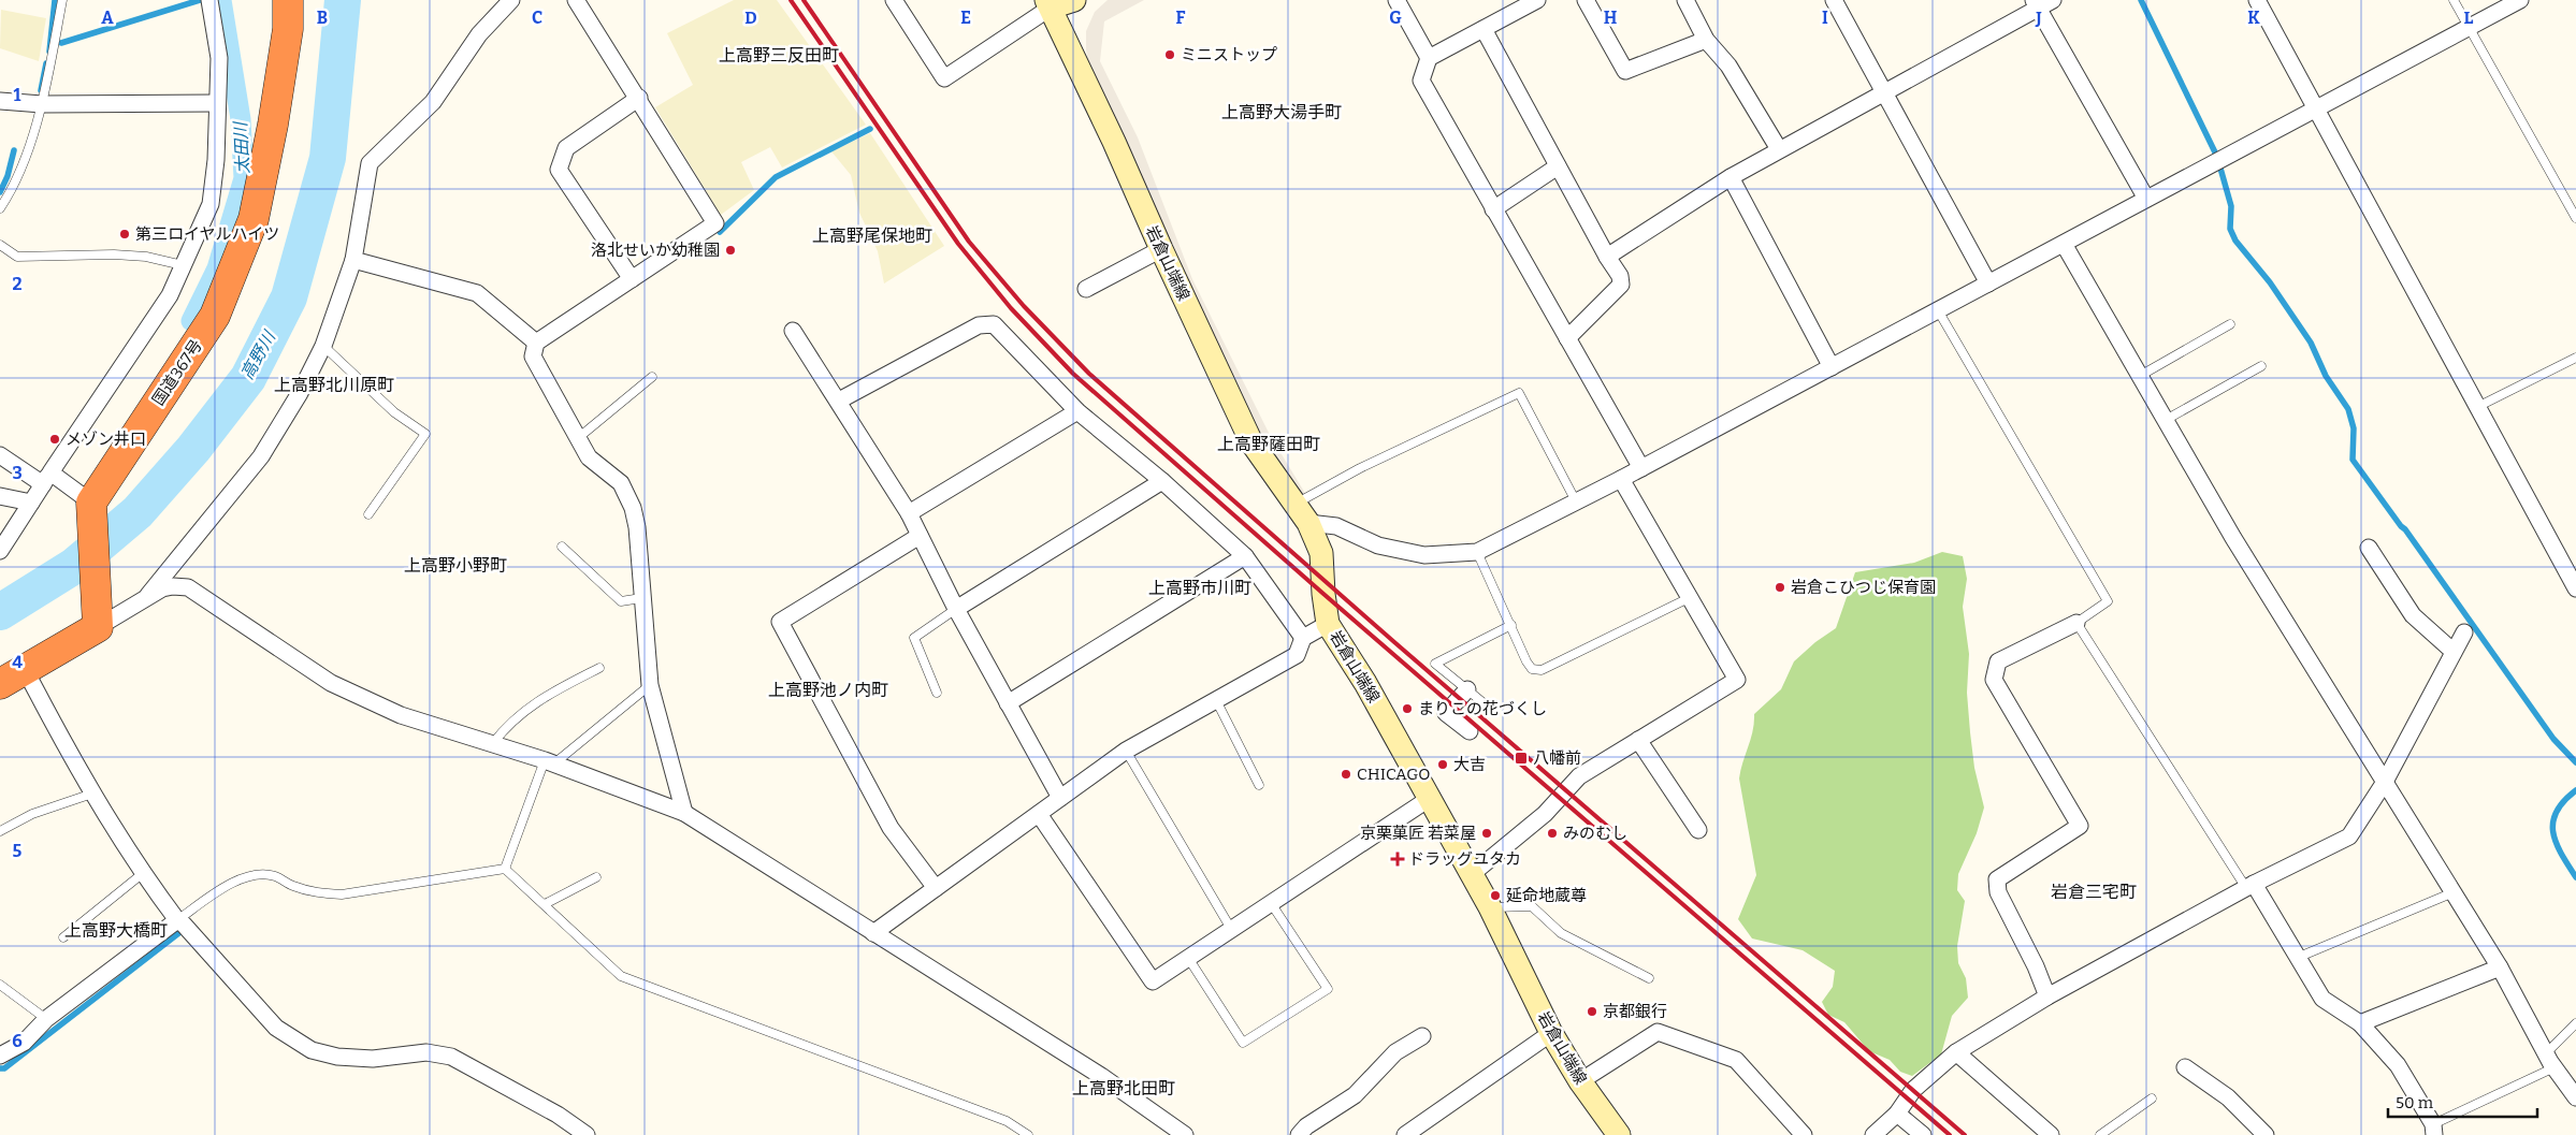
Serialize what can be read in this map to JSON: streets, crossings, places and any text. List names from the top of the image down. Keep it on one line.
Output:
{"streets":{"highway":["国道367号"],"main road":["岩倉山端線"]},"districts":["上高野三反田町","上高野大湯手町","上高野尾保地町","上高野北川原町","上高野薩田町","上高野小野町","上高野市川町","上高野池ノ内町","岩倉三宅町","上高野大橋町","上高野北田町"],"water":["太田川","高野川"],"places":{"other":["ミニストップ","第三ロイヤルハイツ","洛北せいか幼稚園","メゾン井口","岩倉こひつじ保育園","まりこの花づくし","大吉","CHICAGO","京栗菓匠 若菜屋","みのむし","延命地蔵尊","京都銀行"],"transit":["八幡前"],"health":["ドラッグユタカ"]},"scale_bar":"50 m","grid":{"columns":["A","B","C","D","E","F","G","H","I","J","K","L"],"rows":["1","2","3","4","5","6"]}}
